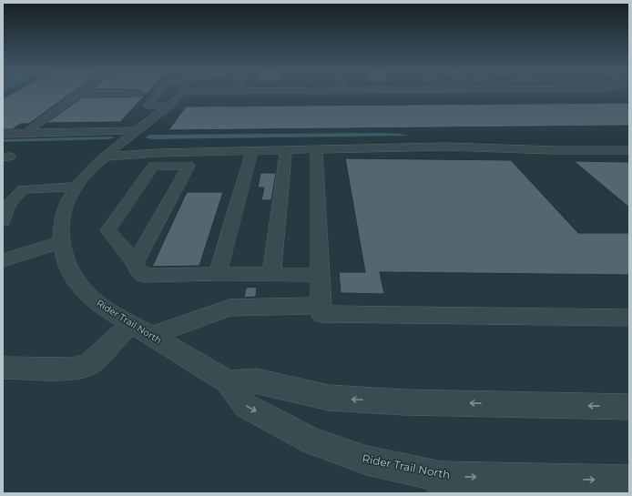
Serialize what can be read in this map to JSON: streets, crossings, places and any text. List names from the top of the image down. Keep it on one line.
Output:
{"streets":{"street":["Rider Trail North"]}}
